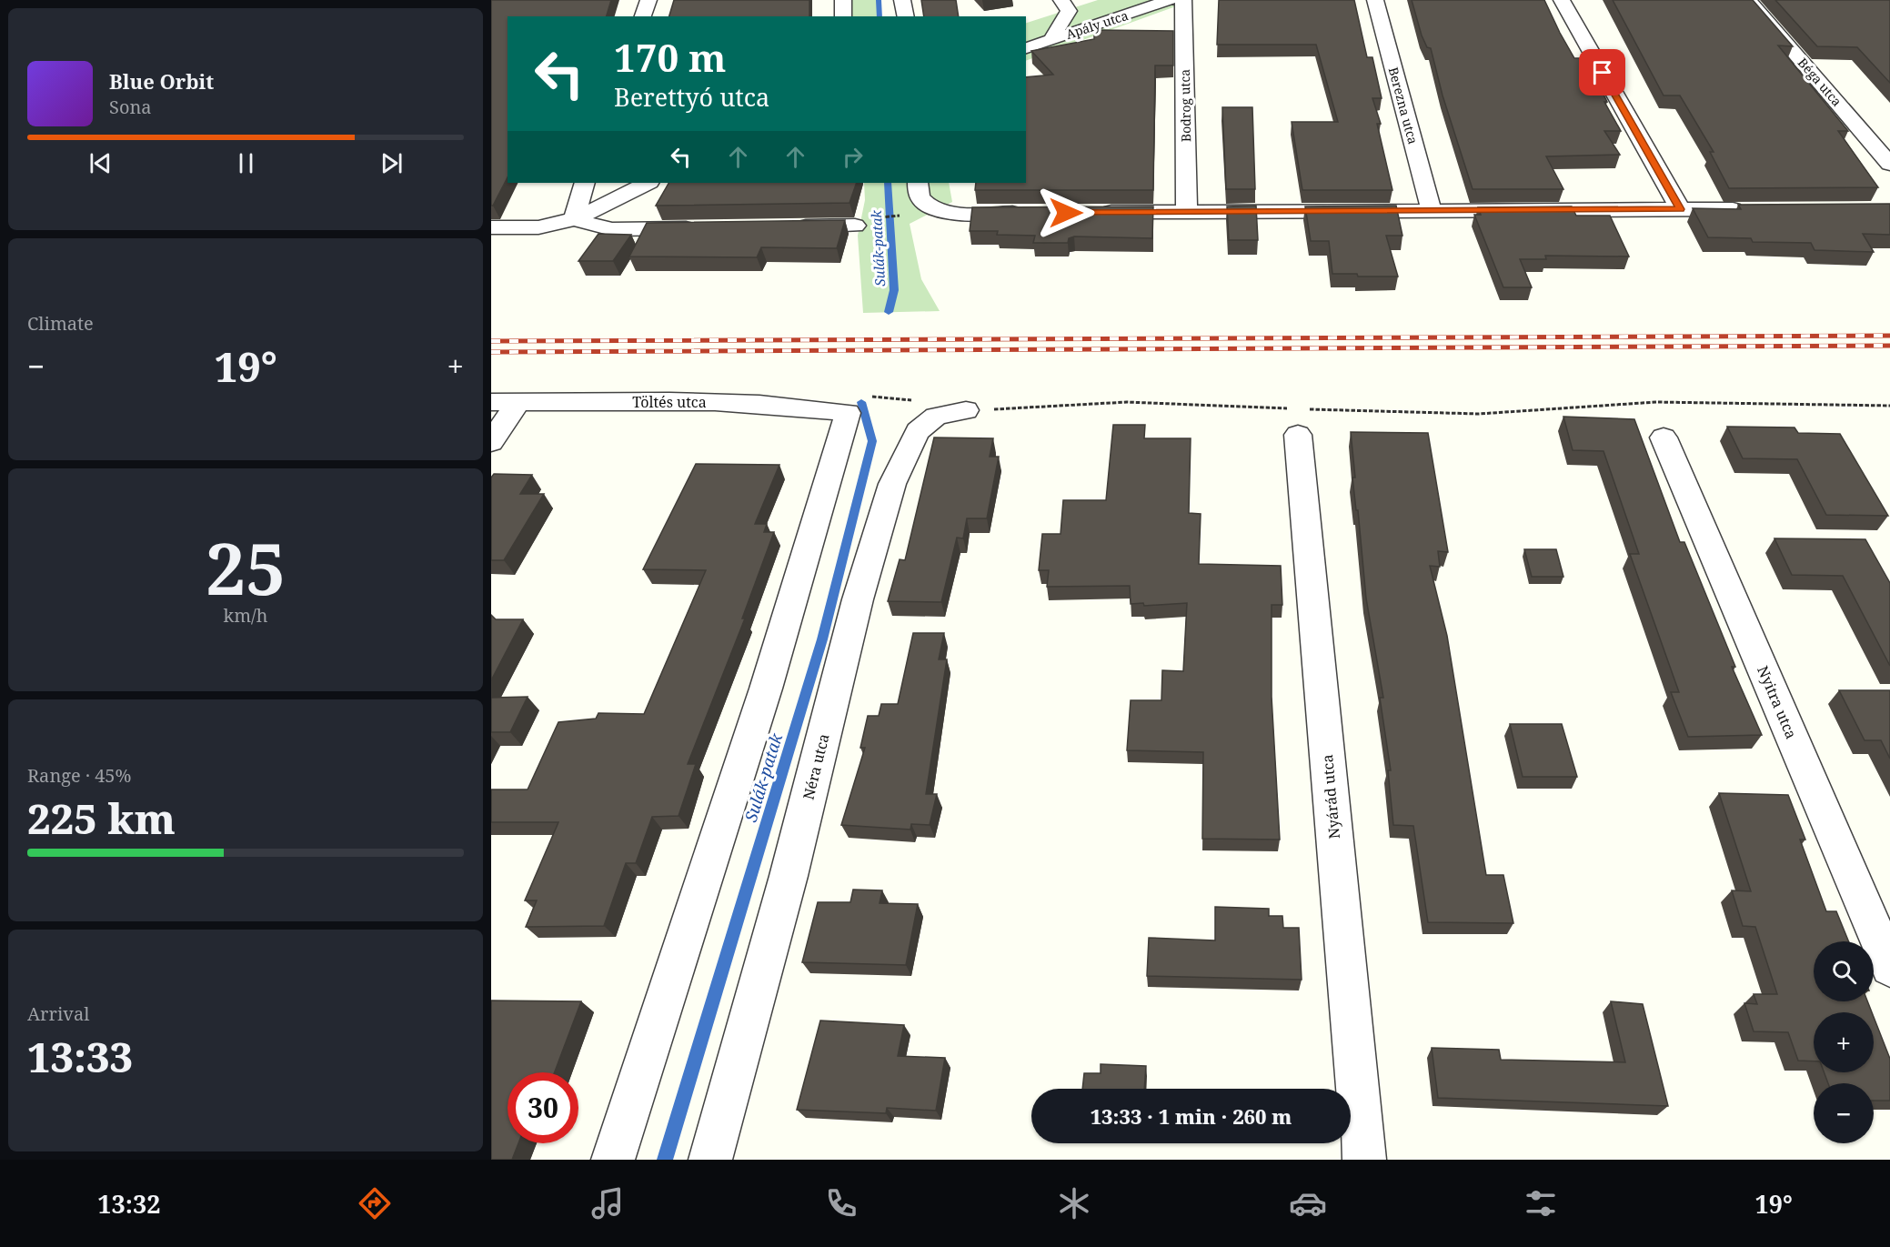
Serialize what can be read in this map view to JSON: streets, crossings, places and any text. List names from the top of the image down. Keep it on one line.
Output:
{"streets":{"street":["Apály utca","Béga utca","Bodrog utca","Berezna utca","Töltés utca","Nyitra utca","Néra utca","Nyárád utca"]},"water":["Sulák-patak"],"page":{"turn":["170 m","Berettyó utca"],"song":["Blue Orbit","Sona"],"tile":["Climate",["25","km/h"],["Range · 45%","225 km"],["Arrival","13:33"]],"heat":["−","19°","+"],"map_buttons":["+","−"],"limit":"30","trip":"13:33 · 1 min · 260 m","tabs":["13:32","19°"]}}
